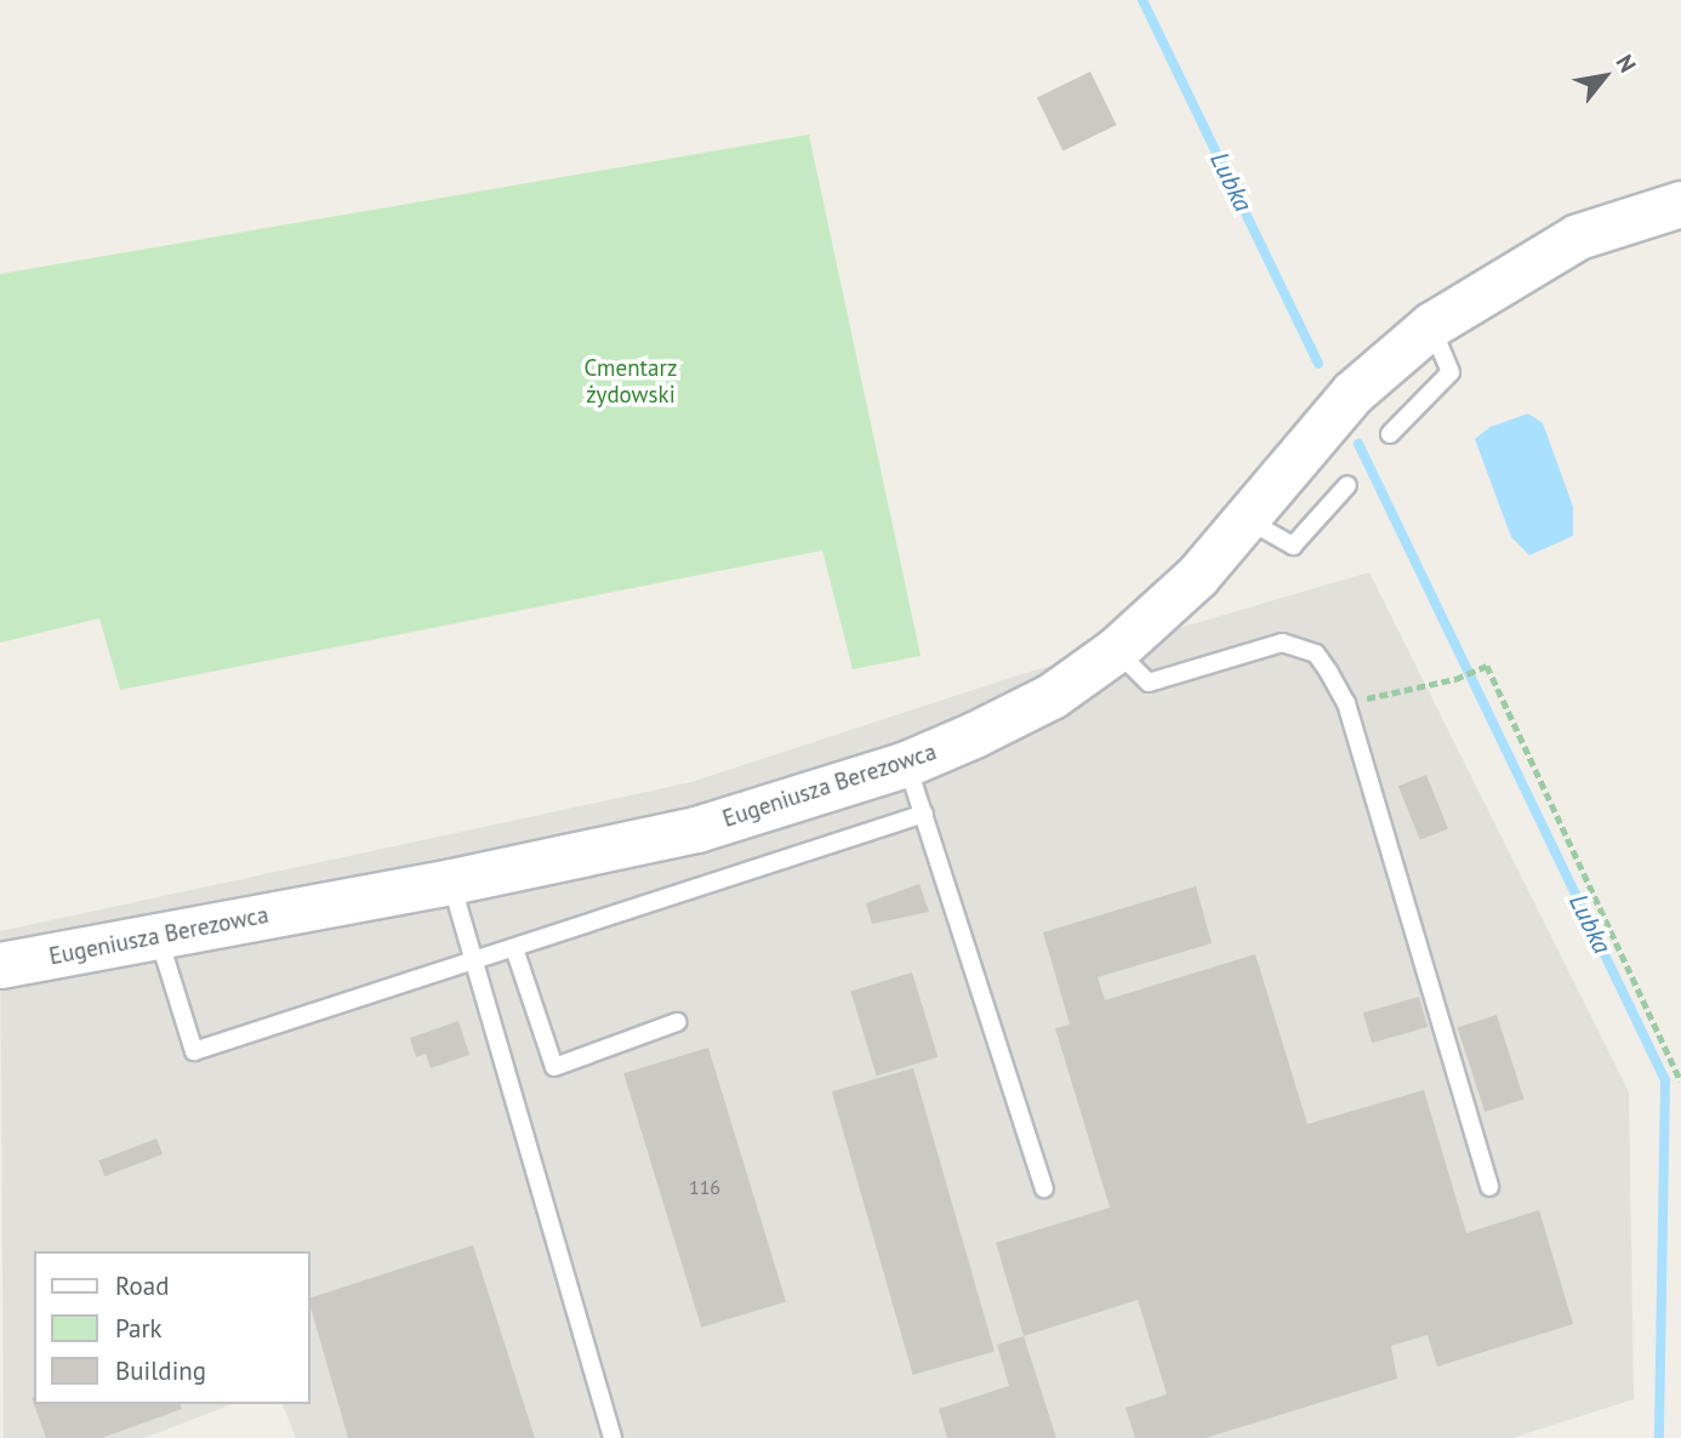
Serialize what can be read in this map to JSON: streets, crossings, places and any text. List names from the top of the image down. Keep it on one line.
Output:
{"streets":{"street":["Eugeniusza Berezowca"]},"water":["Lubka"],"parks":["Cmentarz żydowski"],"house_numbers":["116"],"legend":["Road","Park","Building"],"north":"top right"}
